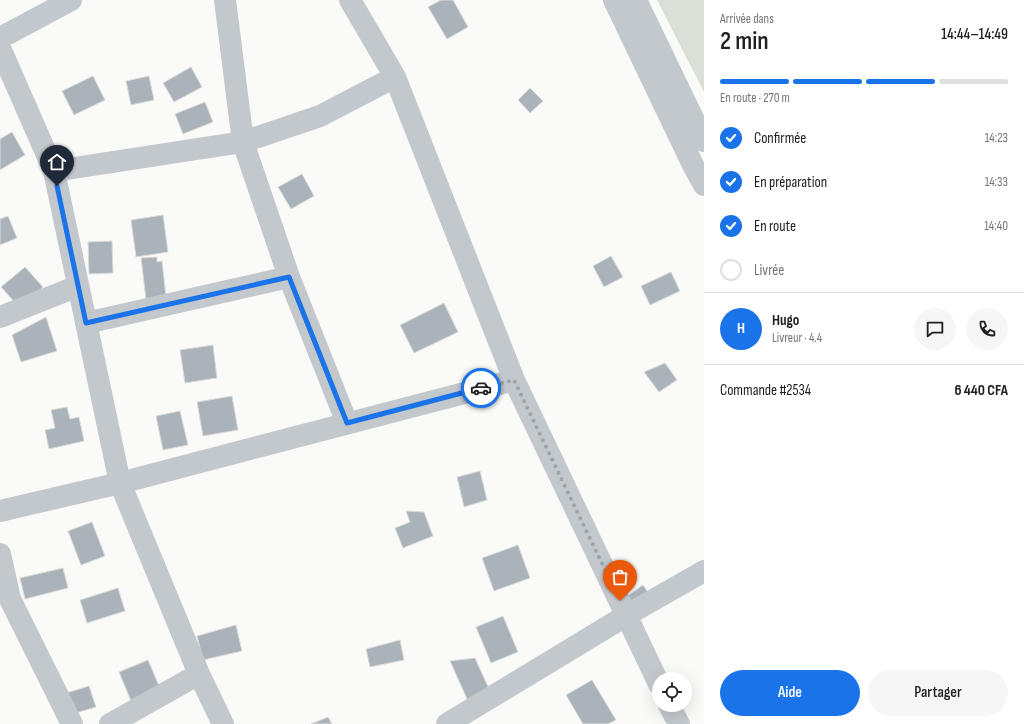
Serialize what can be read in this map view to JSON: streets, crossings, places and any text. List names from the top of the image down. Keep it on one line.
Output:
{"page":{"heading":["2 min","Arrivée dans","14:44–14:49"],"panel":["Hugo","Livreur · 4.4","Commande #2534","6 440 CFA"],"bar":"En route · 270 m","list":[["Confirmée","14:23"],["En préparation","14:33"],["En route","14:40"],"Livrée"],"round":"H","buttons":["Aide","Partager"]}}
